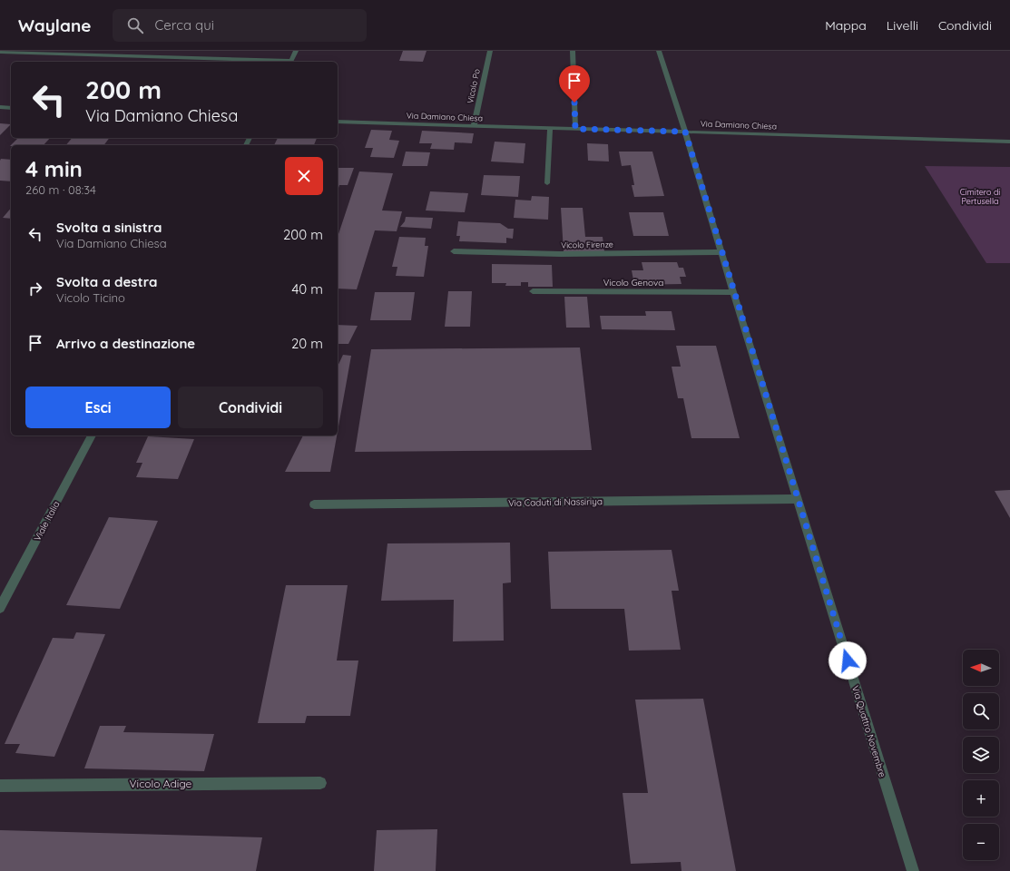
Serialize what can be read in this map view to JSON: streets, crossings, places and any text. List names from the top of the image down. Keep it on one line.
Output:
{"streets":{"street":["Vicolo Po","Via Damiano Chiesa","Vicolo Firenze","Vicolo Genova","Via Caduti di Nassiriya","Viale Italia","Via Quattro Novembre","Vicolo Adige"]},"crossings":[["Vicolo Po","Via Damiano Chiesa"],["Via Damiano Chiesa","Via Quattro Novembre"],["Vicolo Firenze","Via Quattro Novembre"],["Vicolo Genova","Via Quattro Novembre"],["Via Caduti di Nassiriya","Via Quattro Novembre"]],"parks":["Cimitero di Pertusella"],"north":"left","page":{"header":"Waylane","search":"Cerca qui","nav":["Mappa","Livelli","Condividi"],"turn":["200 m","Via Damiano Chiesa"],"heading":["4 min","260 m · 08:34"],"list":[{"name":"Svolta a sinistra","note":"Via Damiano Chiesa","value":"200 m"},{"name":"Svolta a destra","note":"Vicolo Ticino","value":"40 m"},{"name":"Arrivo a destinazione","value":"20 m"}],"buttons":["Esci","Condividi"],"map_buttons":["+","−"]}}
